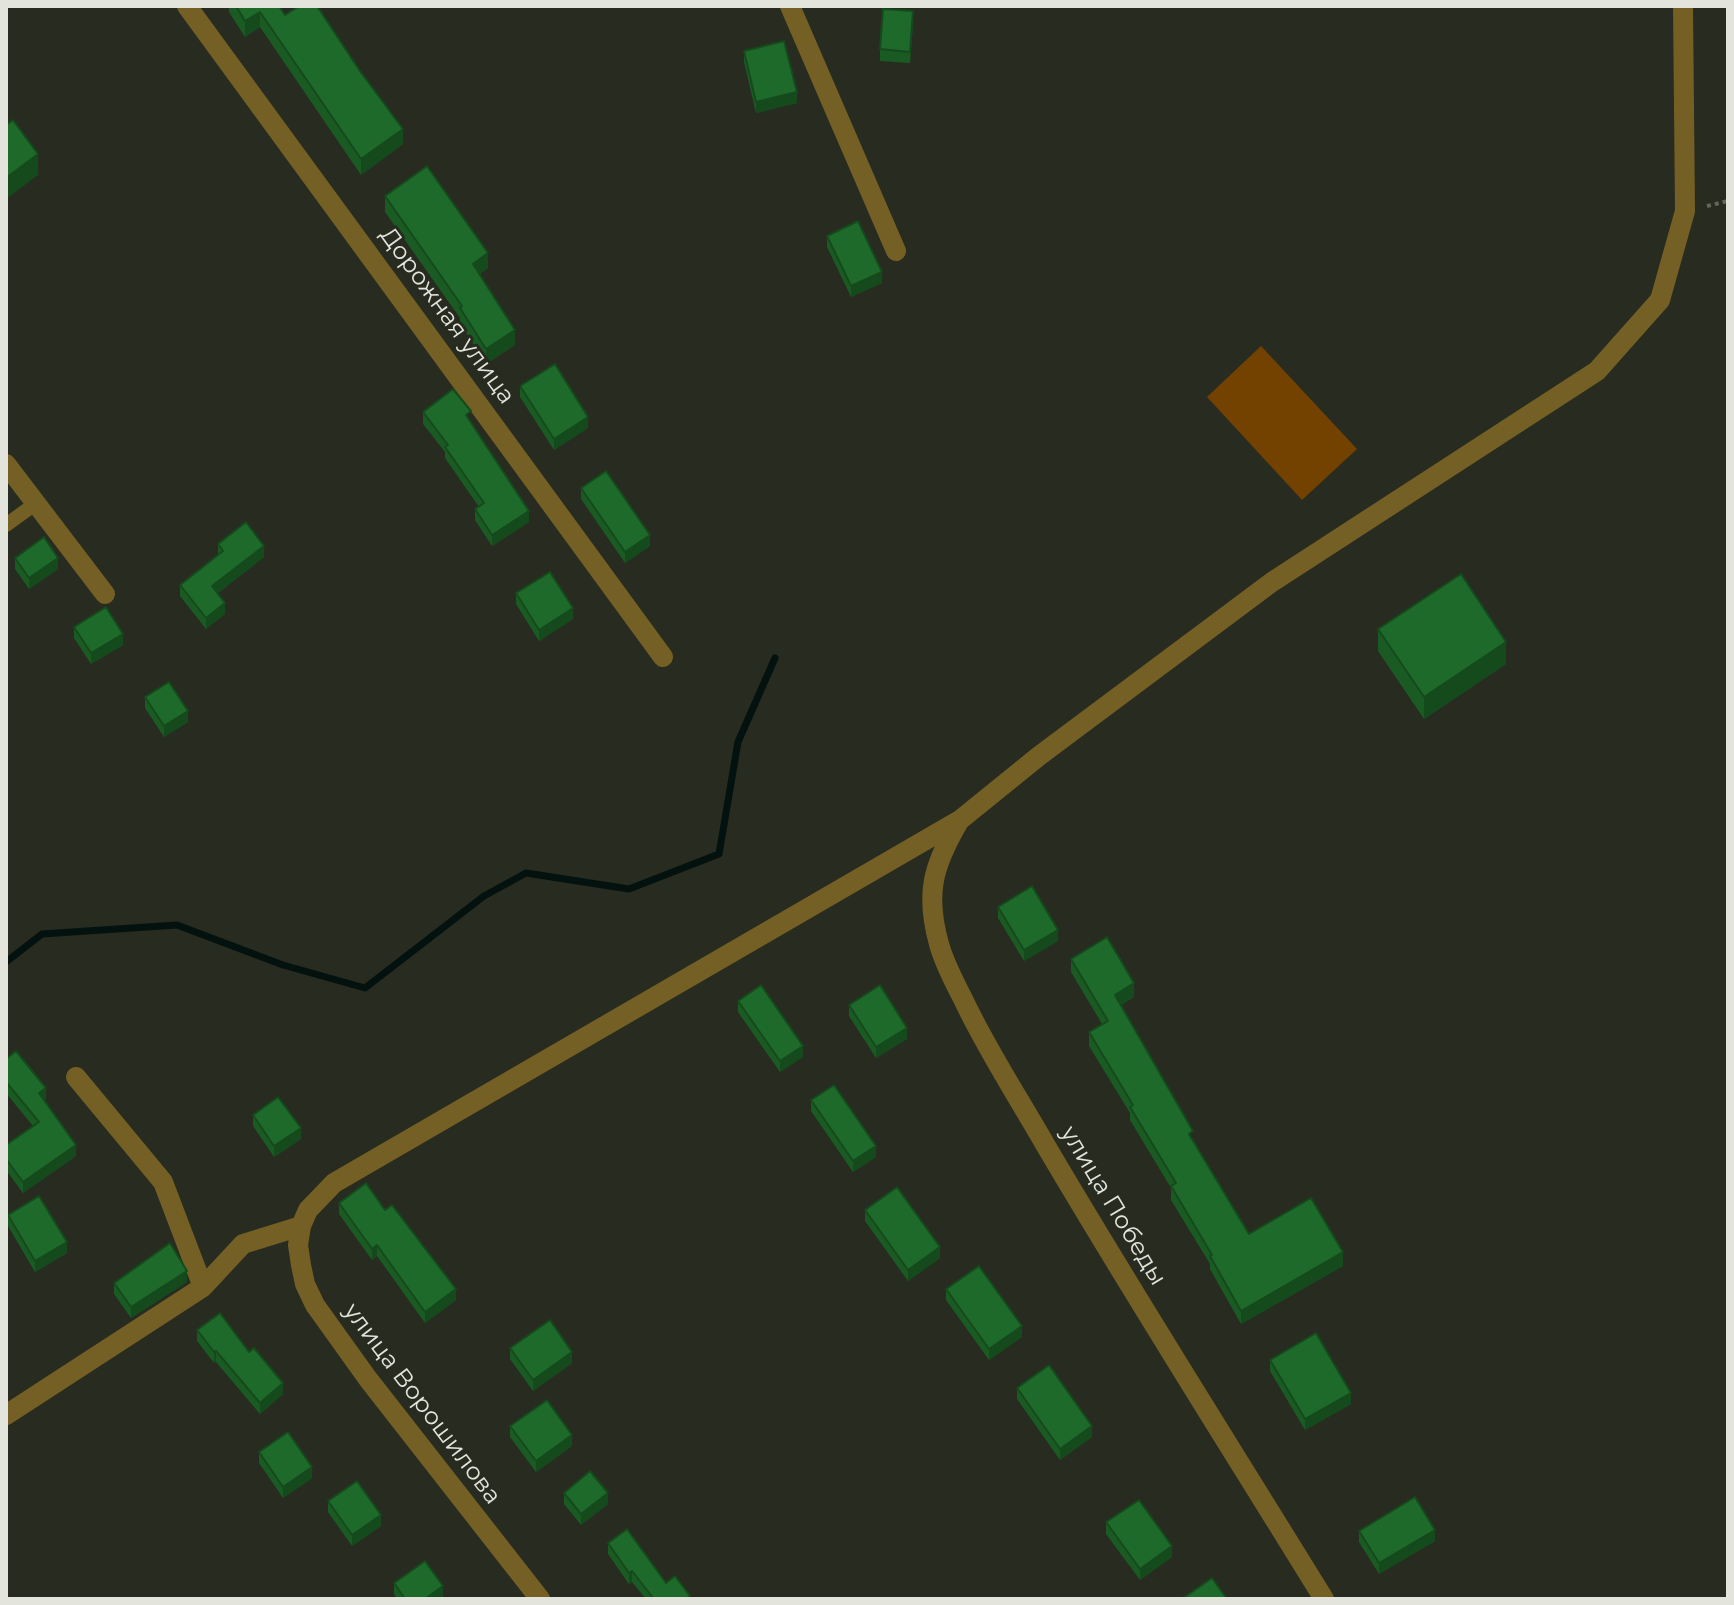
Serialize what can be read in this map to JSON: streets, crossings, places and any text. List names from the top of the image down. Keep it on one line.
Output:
{"streets":{"street":["Дорожная улица","улица Победы","улица Ворошилова"]}}
